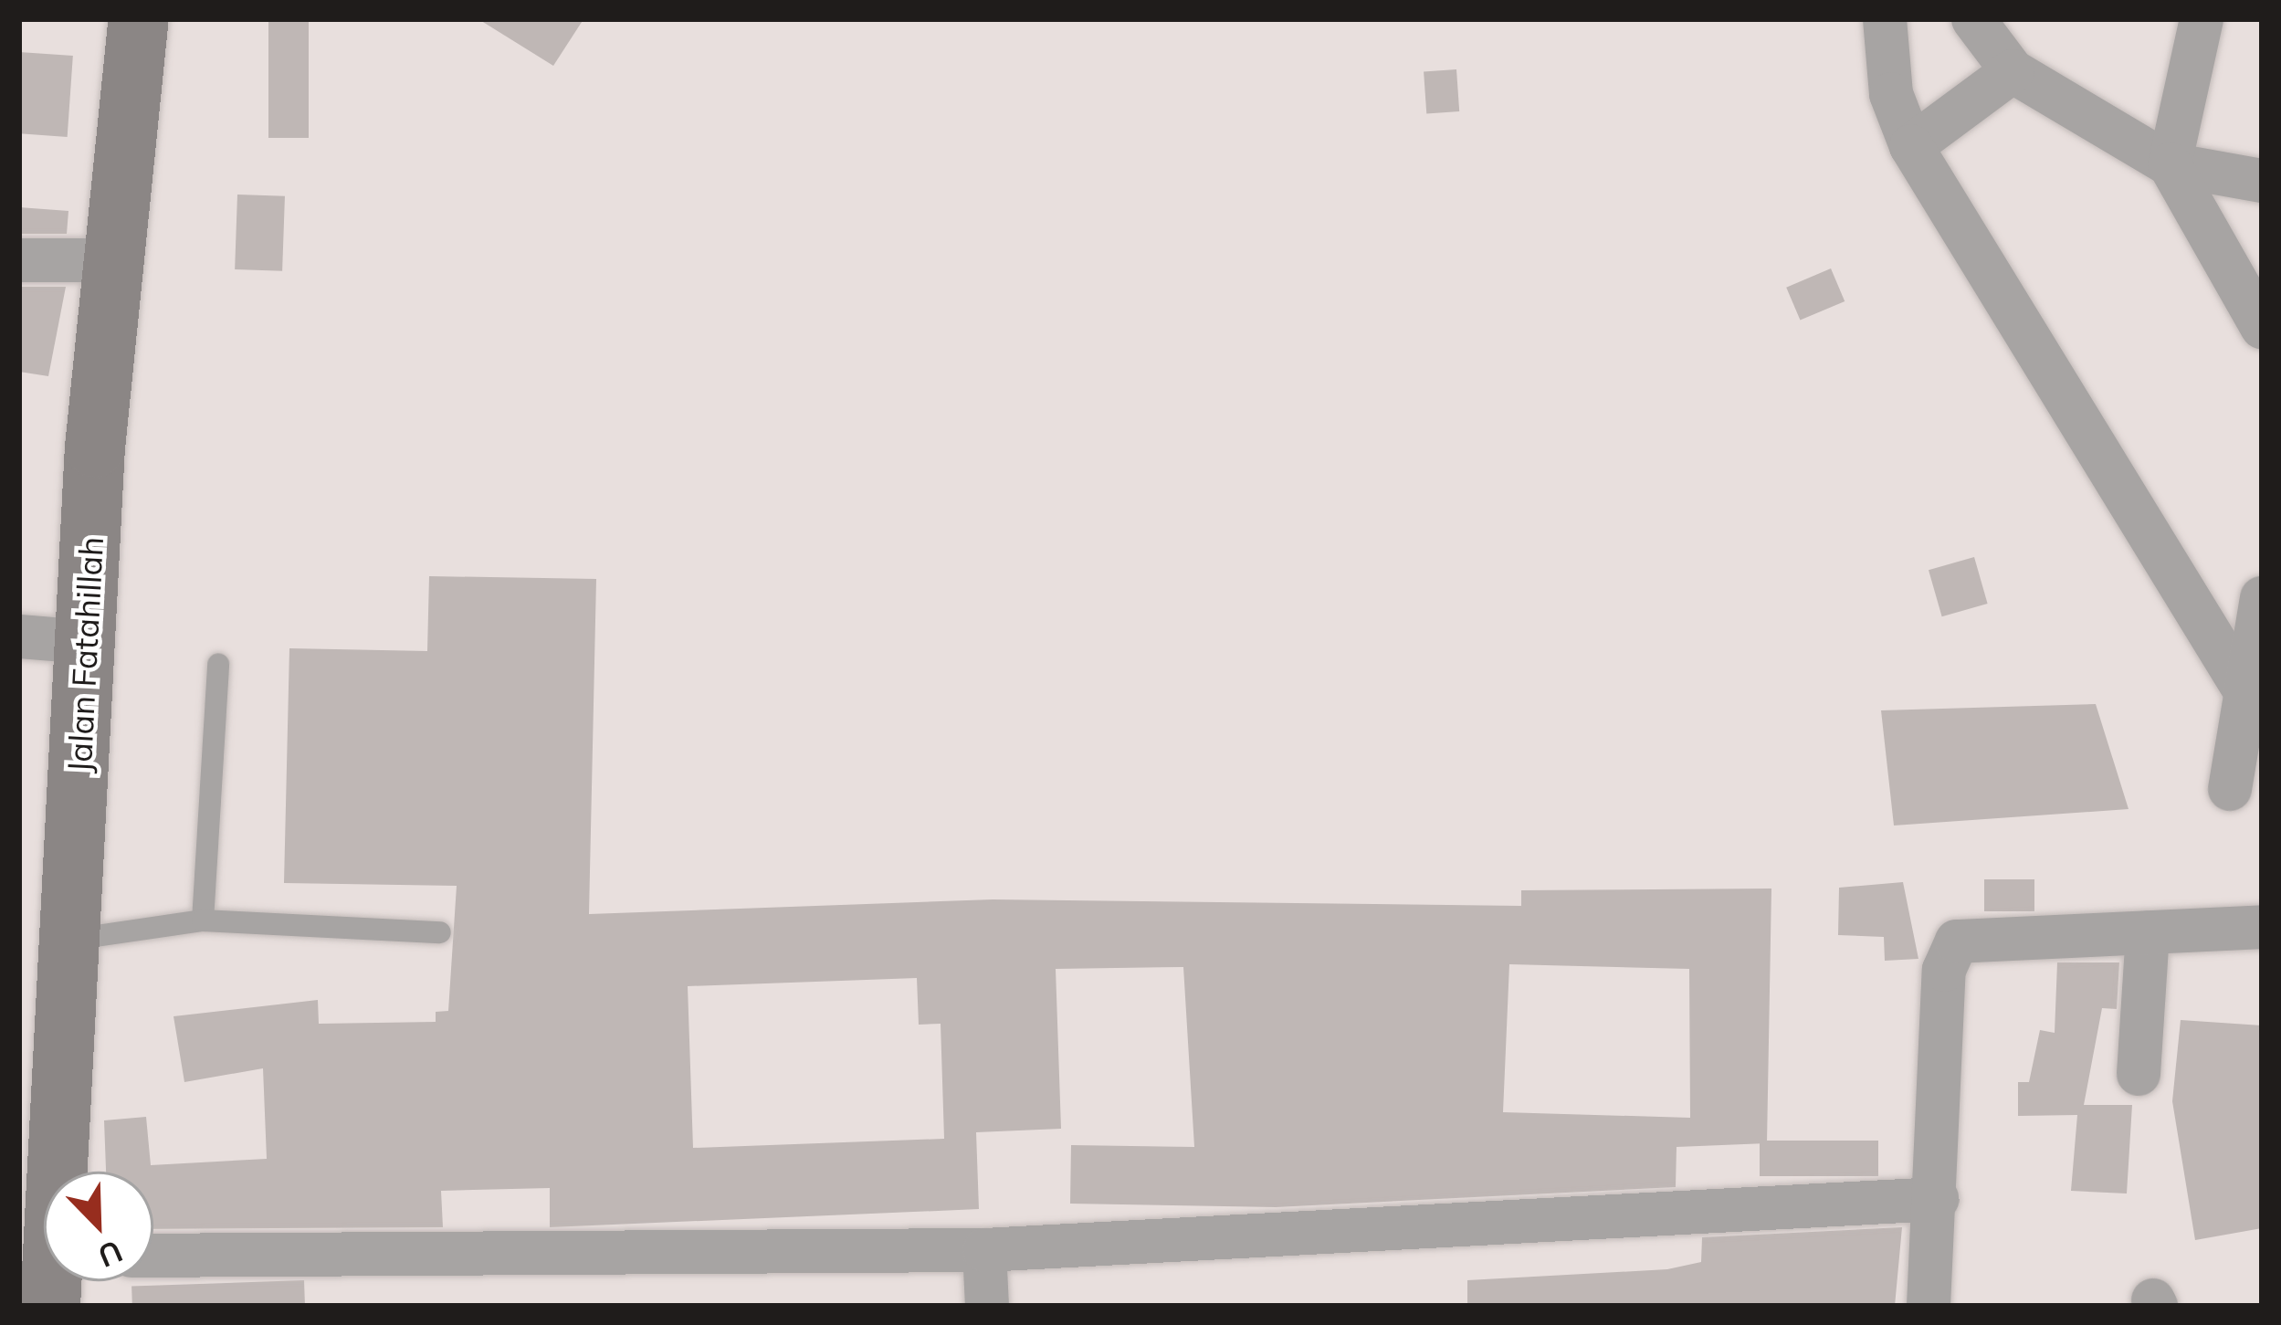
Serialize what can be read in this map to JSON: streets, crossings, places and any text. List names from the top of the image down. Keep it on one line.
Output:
{"streets":{"street":["Jalan Fatahillah"]},"north":"bottom right"}
